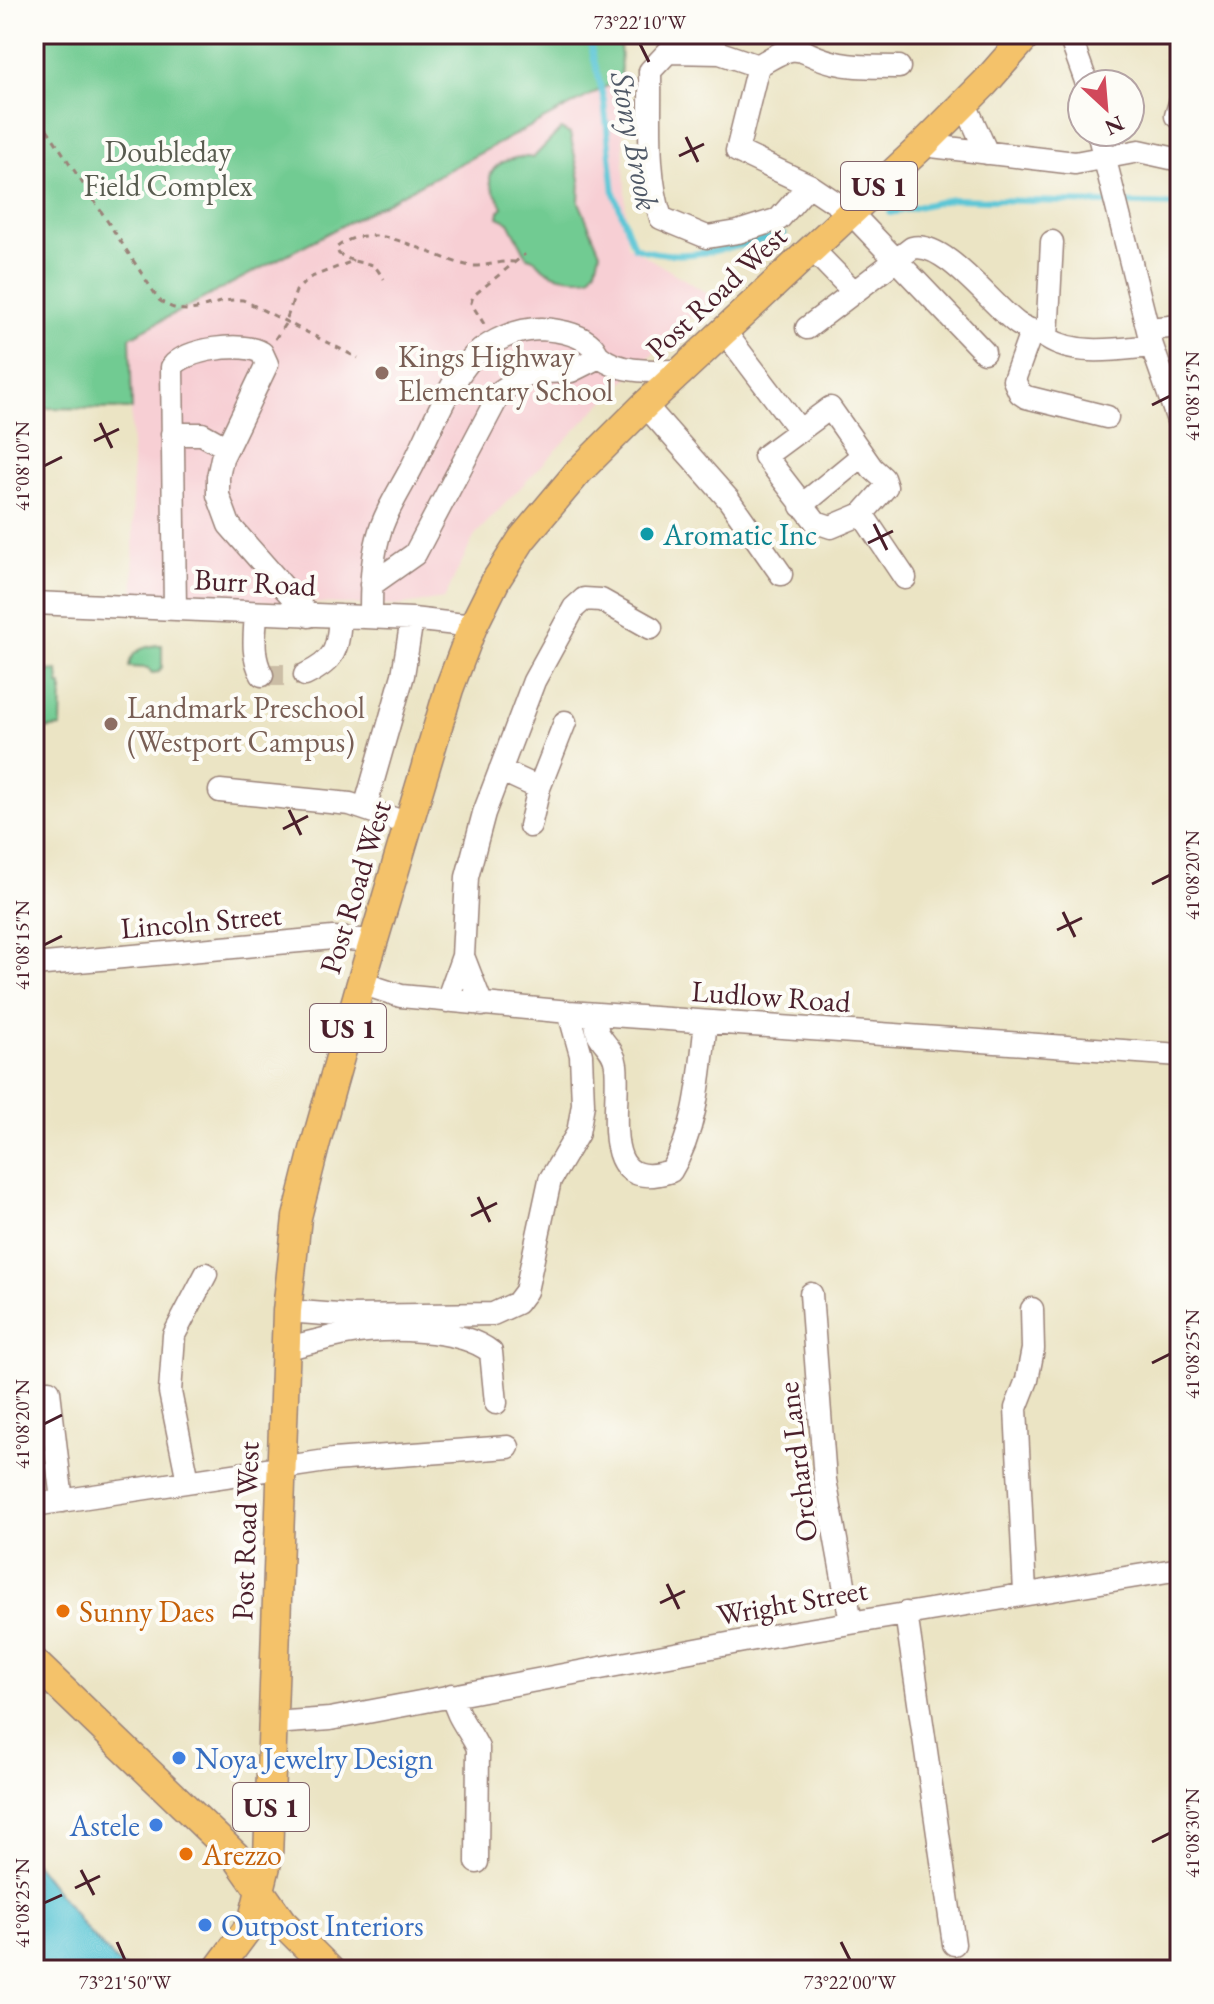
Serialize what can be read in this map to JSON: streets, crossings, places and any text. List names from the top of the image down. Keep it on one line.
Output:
{"streets":{"main road":["US 1","Post Road West"],"street":["Burr Road","Lincoln Street","Ludlow Road","Orchard Lane","Wright Street"]},"crossings":[["Post Road West","Burr Road"],["Post Road West","Lincoln Street"],["Post Road West","Ludlow Road"],["Post Road West","Wright Street"],["Orchard Lane","Wright Street"]],"water":["Stony Brook"],"parks":["Doubleday Field Complex"],"places":["Kings Highway Elementary School","Aromatic Inc","Landmark Preschool (Westport Campus)","Sunny Daes","Noya Jewelry Design","Astele","Arezzo","Outpost Interiors"],"north":"bottom right","coordinates":["73°22'10\"W","41°08'15\"N","41°08'10\"N","41°08'20\"N","41°08'25\"N","41°08'30\"N","73°21'50\"W","73°22'00\"W"]}
